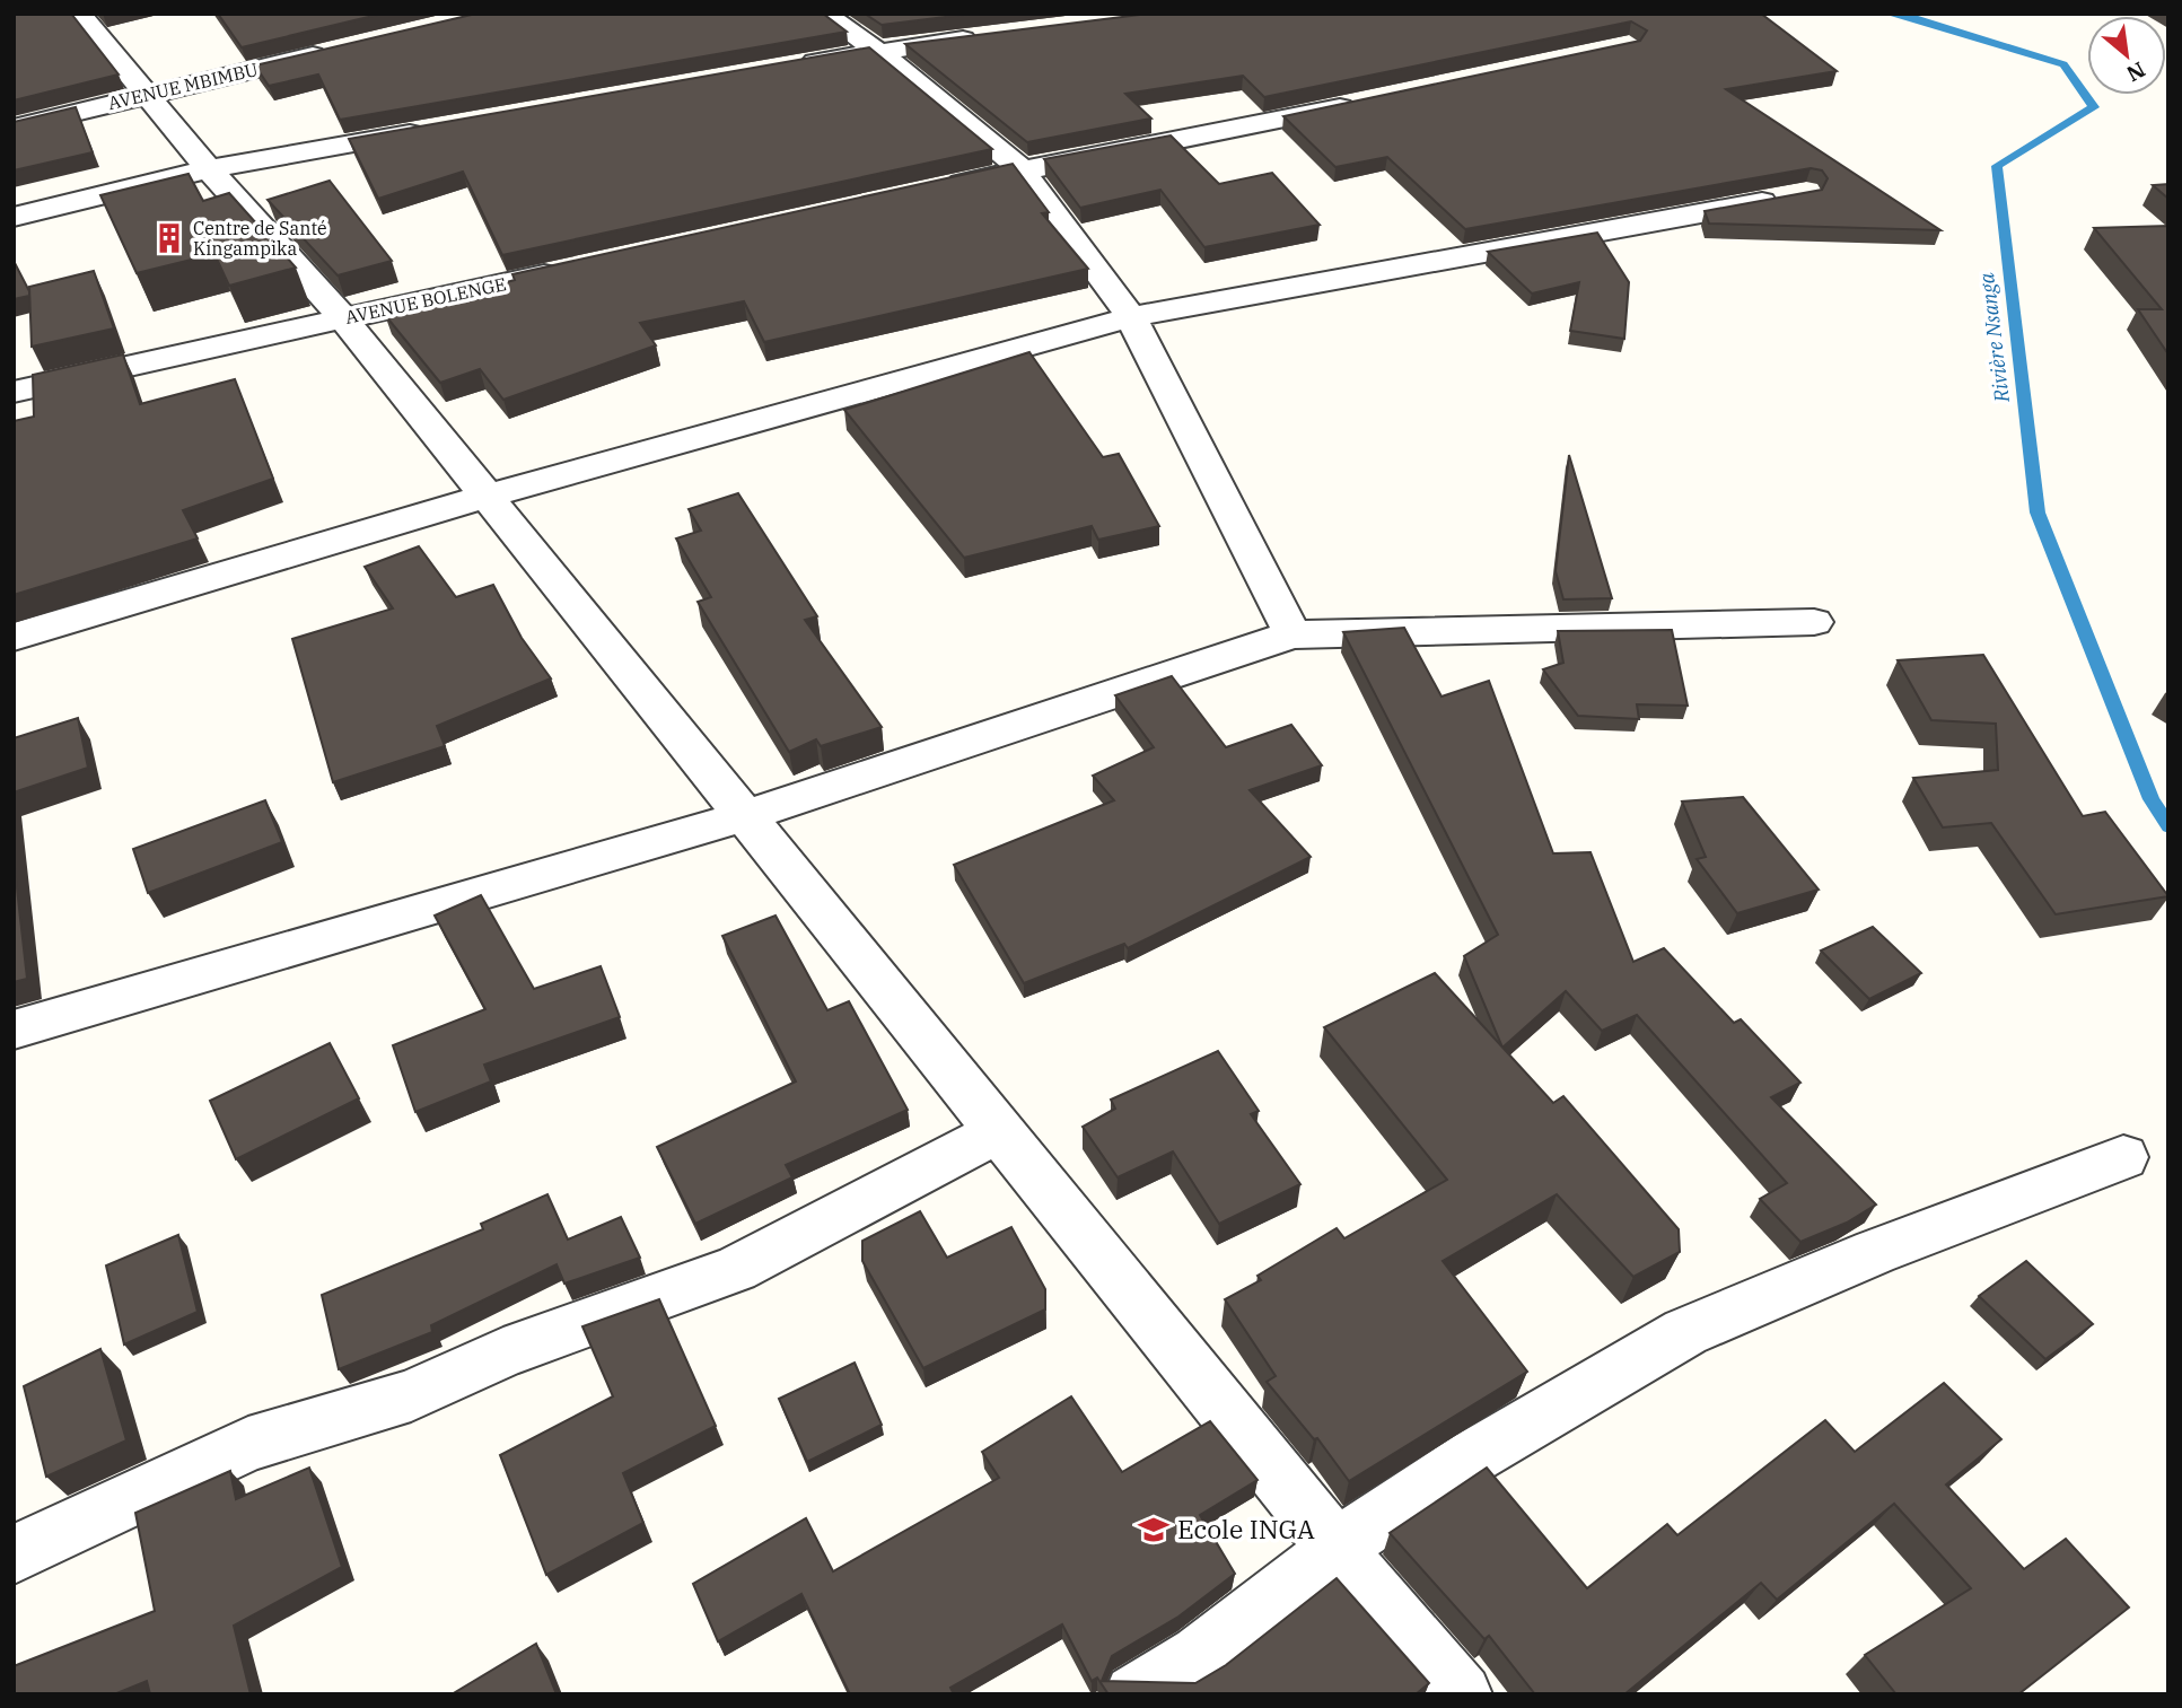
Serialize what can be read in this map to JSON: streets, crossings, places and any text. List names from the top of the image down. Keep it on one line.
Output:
{"streets":{"street":["AVENUE MBIMBU","AVENUE BOLENGE"]},"water":["Rivière Nsanga"],"places":{"building":["Centre de Santé Kingampika"],"school or university":["Ecole INGA"]},"north":"bottom right"}
